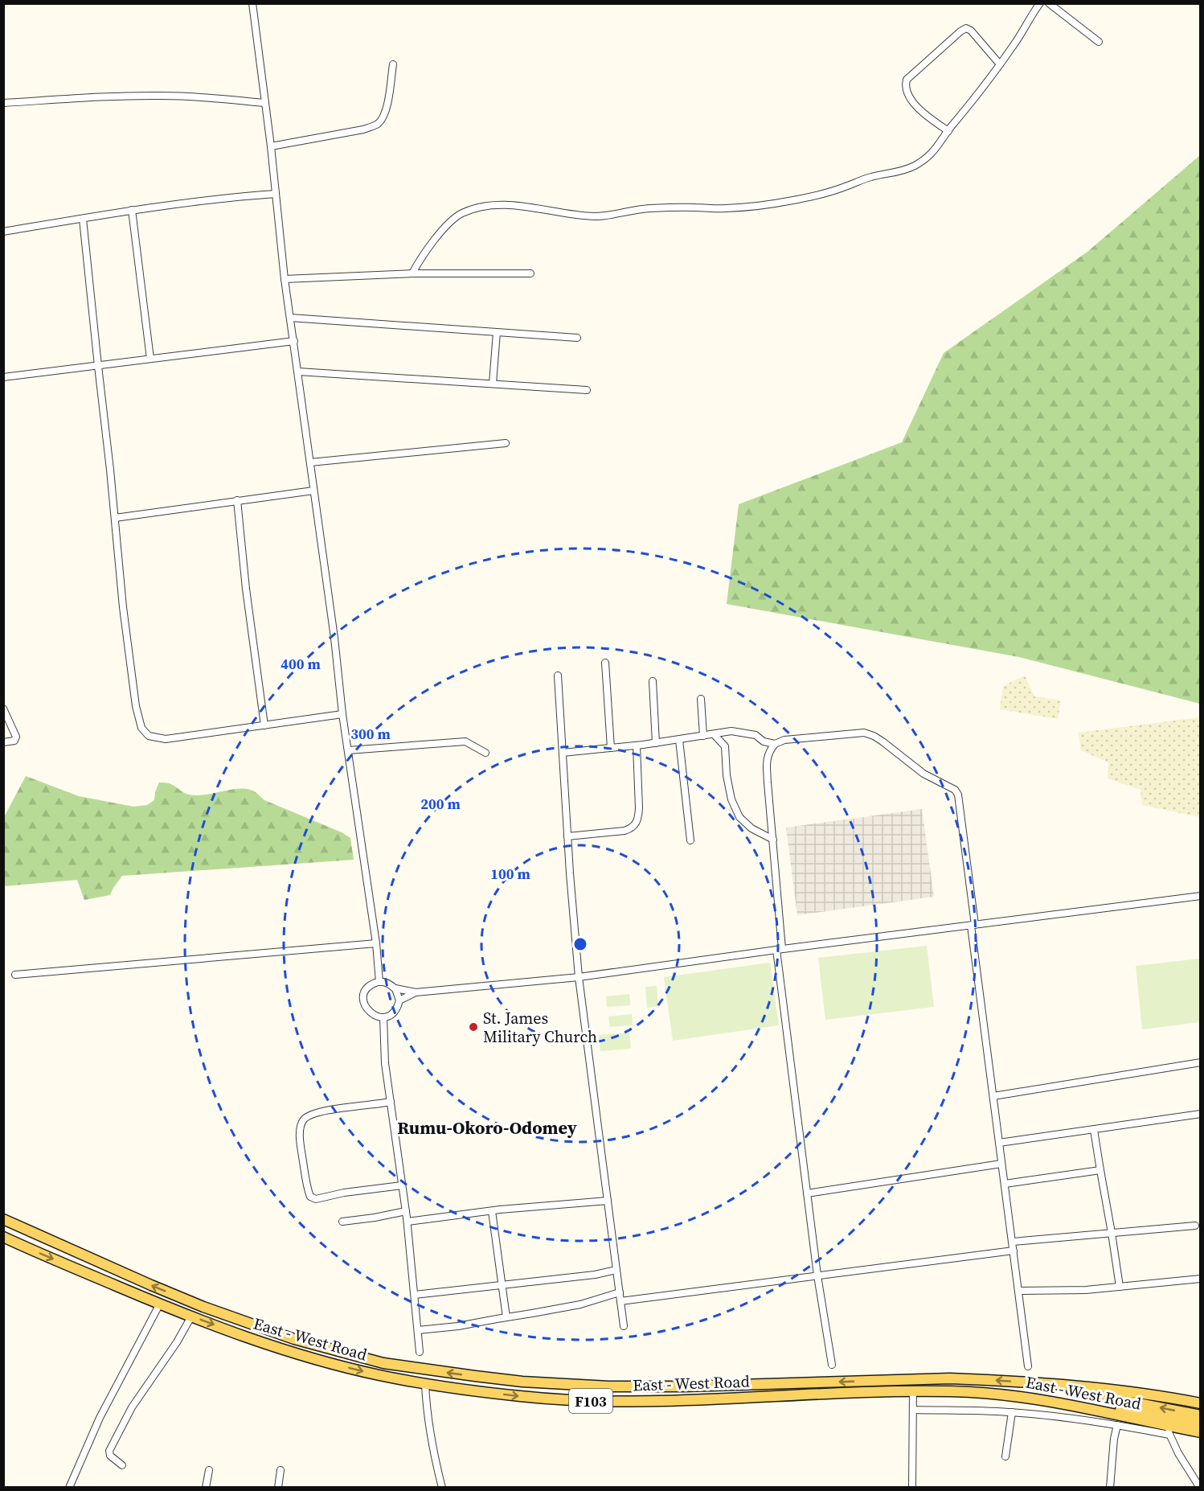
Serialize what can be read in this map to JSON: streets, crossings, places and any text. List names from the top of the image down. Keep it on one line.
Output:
{"streets":{"main road":["East - West Road","F103"]},"districts":["Rumu-Okoro-Odomey"],"places":["St. James Military Church"],"rings":["400 m","300 m","200 m","100 m"]}
